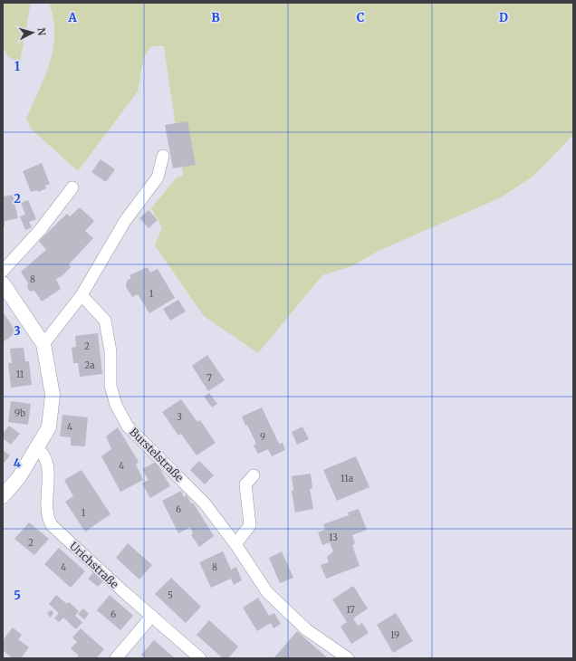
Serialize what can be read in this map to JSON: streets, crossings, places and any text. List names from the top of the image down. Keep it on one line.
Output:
{"streets":{"street":["Burstelstraße","Urichstraße"]},"house_numbers":["8","1","2","2a","11","7","9b","3","4","9","4","11a","6","1","13","2","4","8","5","17","6","19"],"north":"right","grid":{"columns":["A","B","C","D"],"rows":["1","2","3","4","5"]}}
